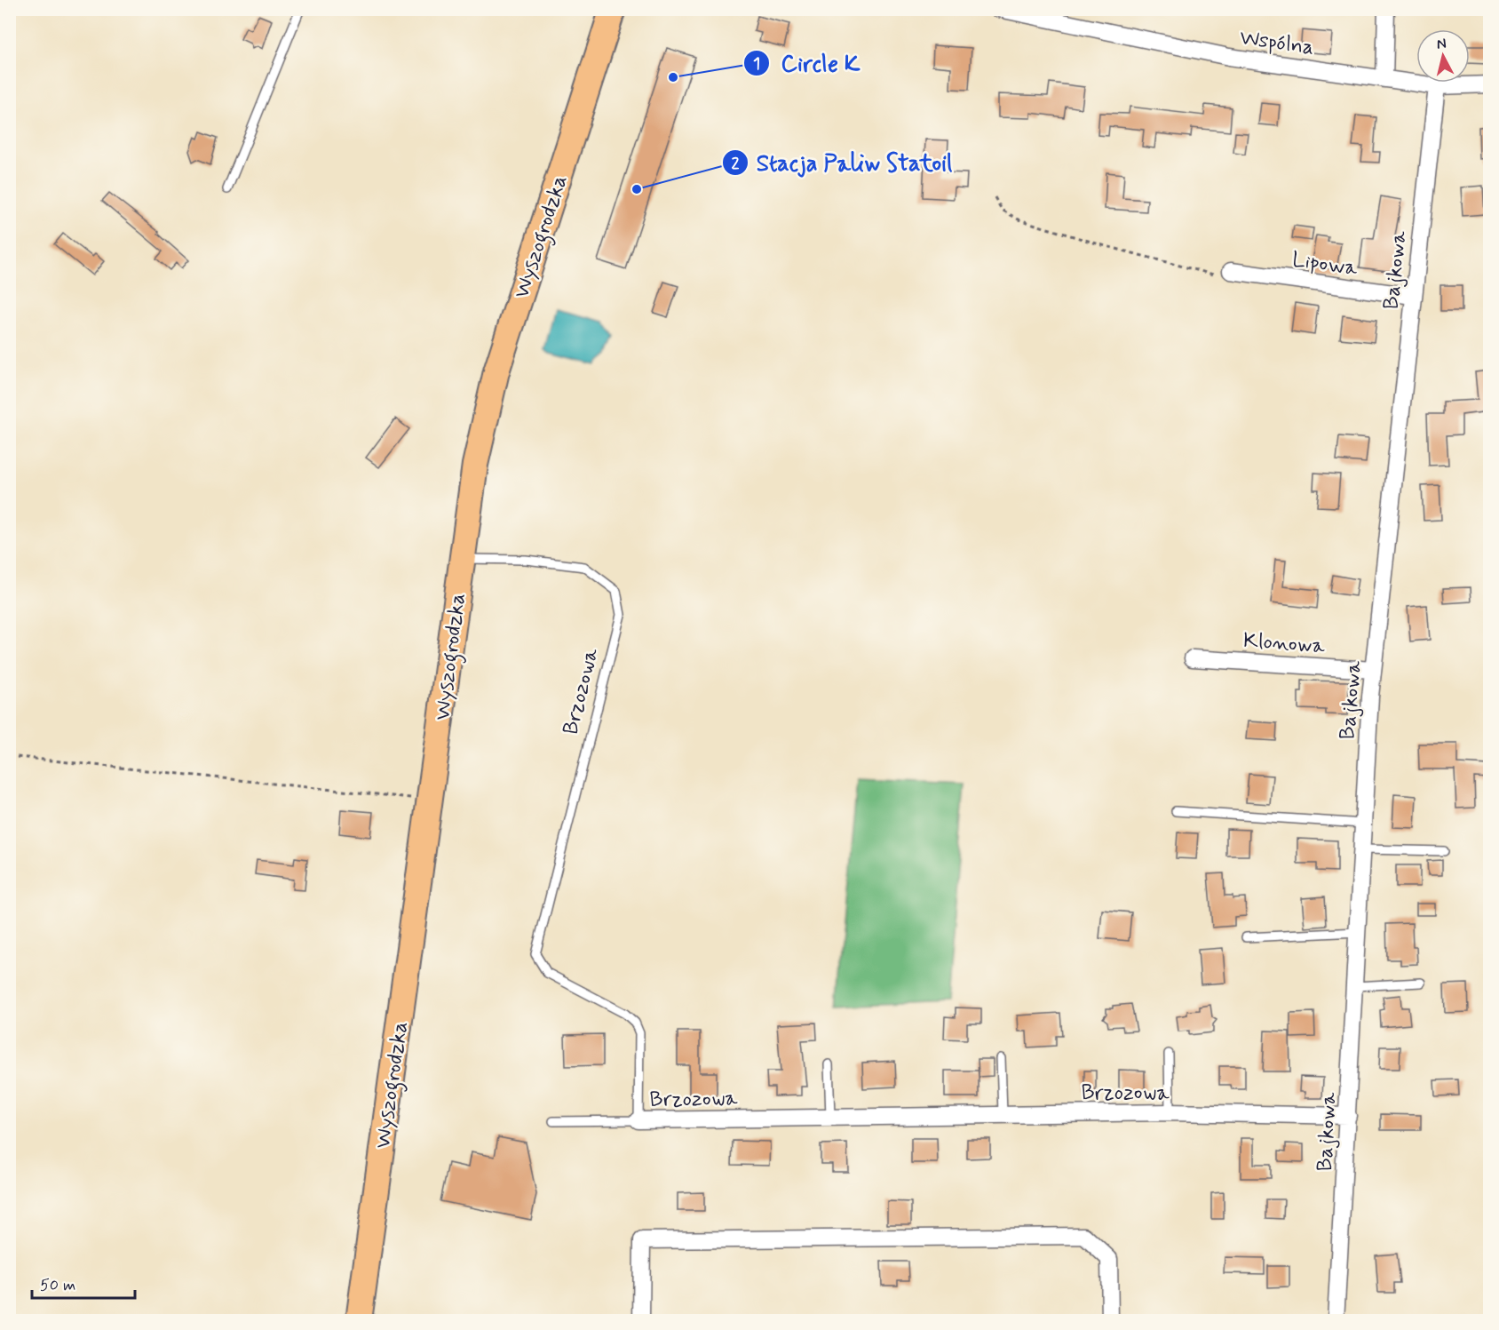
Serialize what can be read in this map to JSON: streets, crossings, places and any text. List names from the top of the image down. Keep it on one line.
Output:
{"streets":{"main road":["Wyszogrodzka"],"street":["Wspólna","Lipowa","Bajkowa","Klonowa","Brzozowa"]},"crossings":[["Wspólna","Bajkowa"],["Wyszogrodzka","Brzozowa"],["Lipowa","Bajkowa"],["Bajkowa","Klonowa"],["Bajkowa","Brzozowa"]],"places":["Circle K","Stacja Paliw Statoil"],"scale_bar":"50 m","north":"top"}
